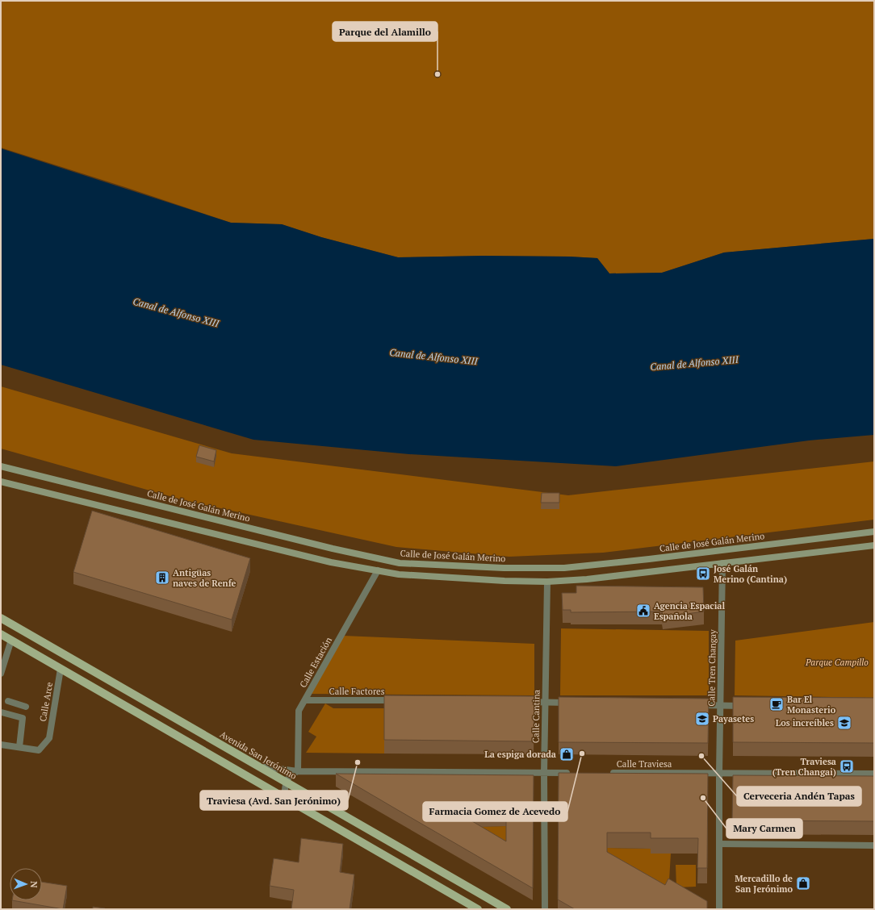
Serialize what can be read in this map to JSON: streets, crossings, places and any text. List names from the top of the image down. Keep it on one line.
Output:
{"streets":{"main road":["Calle de José Galán Merino","Avenida San Jerónimo"],"street":["Calle Estación","Calle Tren Changay","Calle Factores","Calle Arce","Calle Cantina","Calle Traviesa"]},"crossings":[["Calle Estación","Calle Factores"],["Calle Tren Changay","Calle Traviesa"]],"water":["Canal de Alfonso XIII"],"parks":["Parque Campillo"],"places":{"other":["Parque del Alamillo","Farmacia Gomez de Acevedo","Cerveceria Andén Tapas","Traviesa (Avd. San Jerónimo)","Mary Carmen"],"bus stop":["José Galán Merino (Cantina)","Traviesa (Tren Changai)"],"building":["Antigüas naves de Renfe"],"public building":["Agencia Espacial Española"],"cafe":["Bar El Monasterio"],"school or university":["Payasetes","Los increíbles"],"shop":["La espiga dorada","Mercadillo de San Jerónimo"]},"north":"right"}
